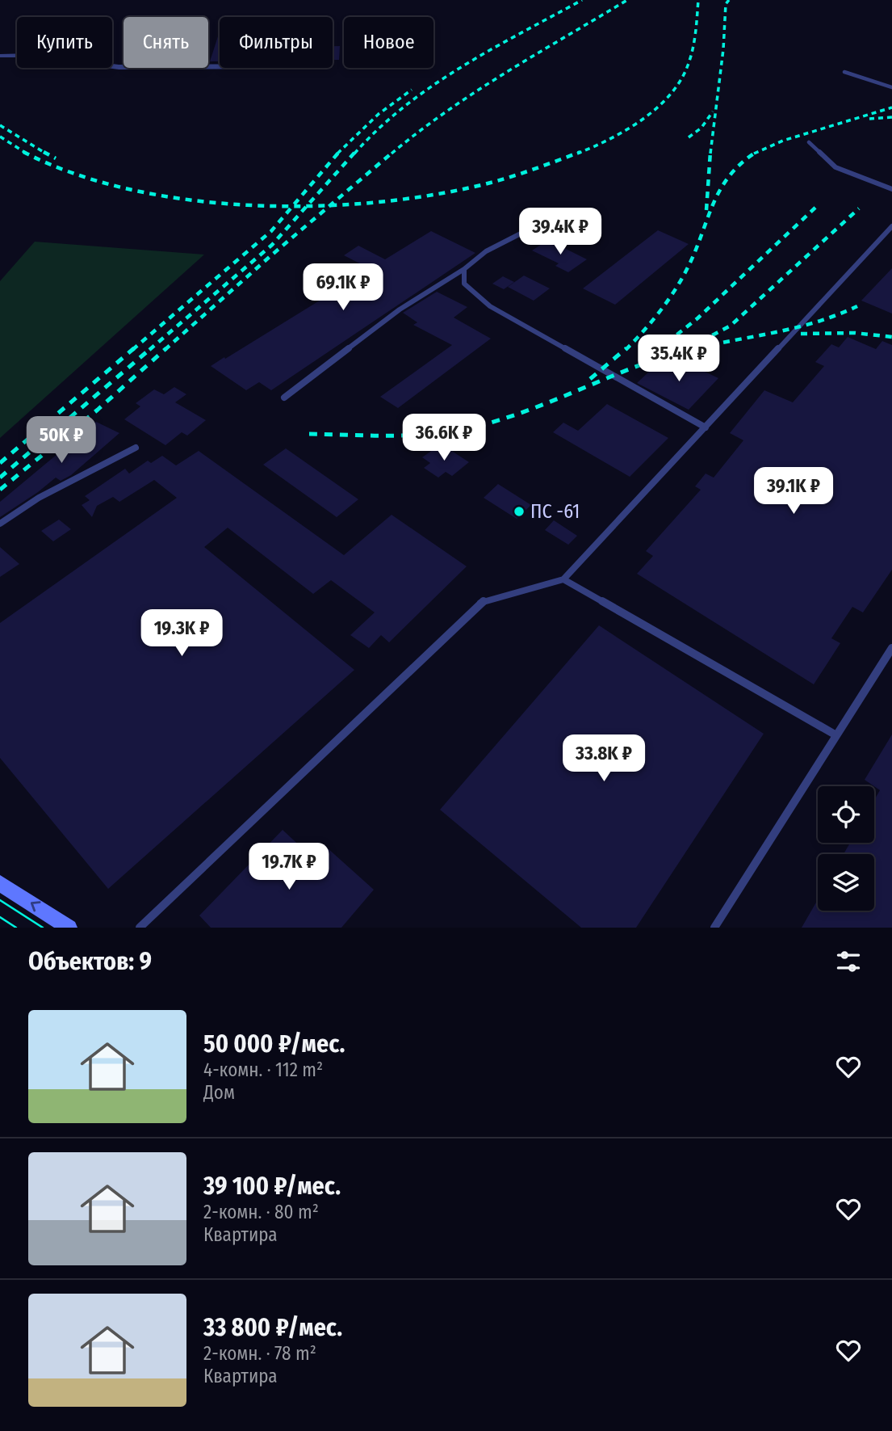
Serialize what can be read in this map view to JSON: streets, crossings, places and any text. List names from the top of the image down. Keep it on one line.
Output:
{"places":["ПС -61"],"page":{"chip":["Купить","Снять","Фильтры","Новое"],"price":["39.4K ₽","69.1K ₽","35.4K ₽","36.6K ₽","50K ₽","39.1K ₽","19.3K ₽","33.8K ₽","19.7K ₽"],"heading":"Объектов: 9","list":[{"name":"50 000 ₽/мес.","note":"4-комн. · 112 m² · Дом"},{"name":"39 100 ₽/мес.","note":"2-комн. · 80 m² · Квартира"},{"name":"33 800 ₽/мес.","note":"2-комн. · 78 m² · Квартира"}]}}
